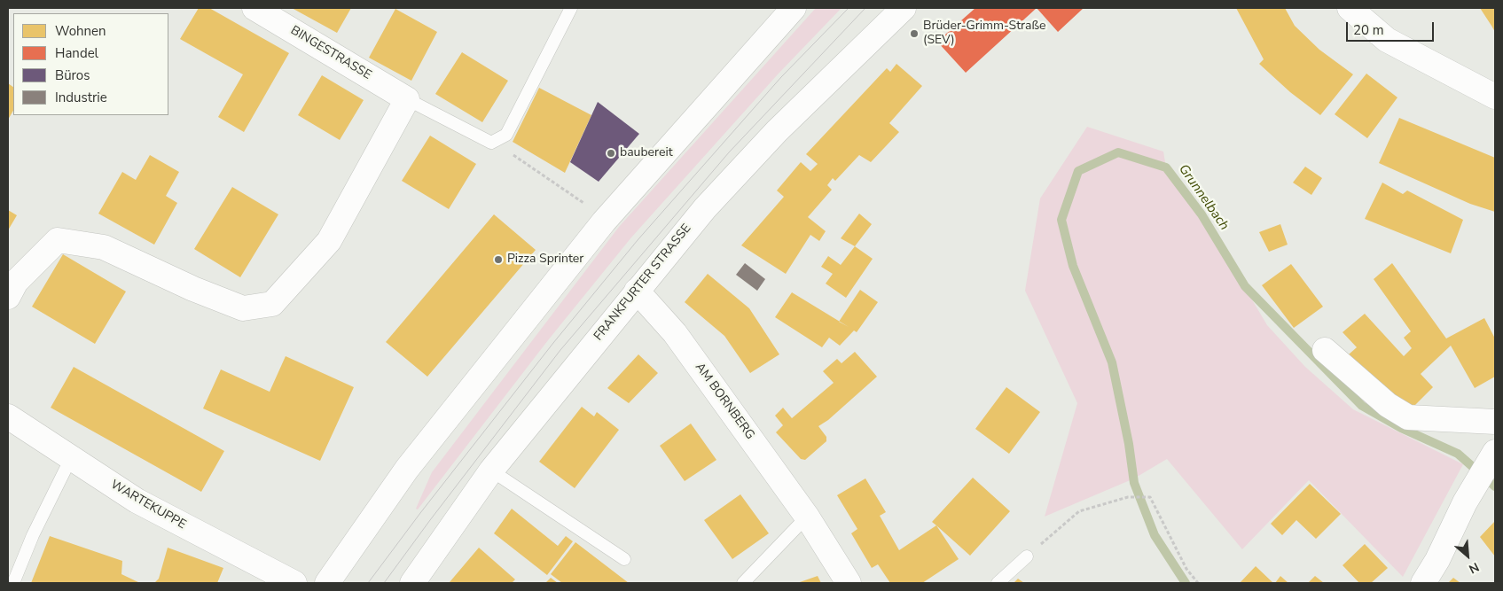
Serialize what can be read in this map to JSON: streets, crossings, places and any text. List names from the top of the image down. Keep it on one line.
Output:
{"streets":{"street":["BINGESTRASSE","FRANKFURTER STRASSE","AM BORNBERG","WARTEKUPPE"]},"crossings":[["FRANKFURTER STRASSE","AM BORNBERG"]],"water":["Grunnelbach"],"places":["Brüder-Grimm-Straße (SEV)","baubereit","Pizza Sprinter"],"legend":["Wohnen","Handel","Büros","Industrie"],"scale_bar":"20 m","north":"bottom right"}
